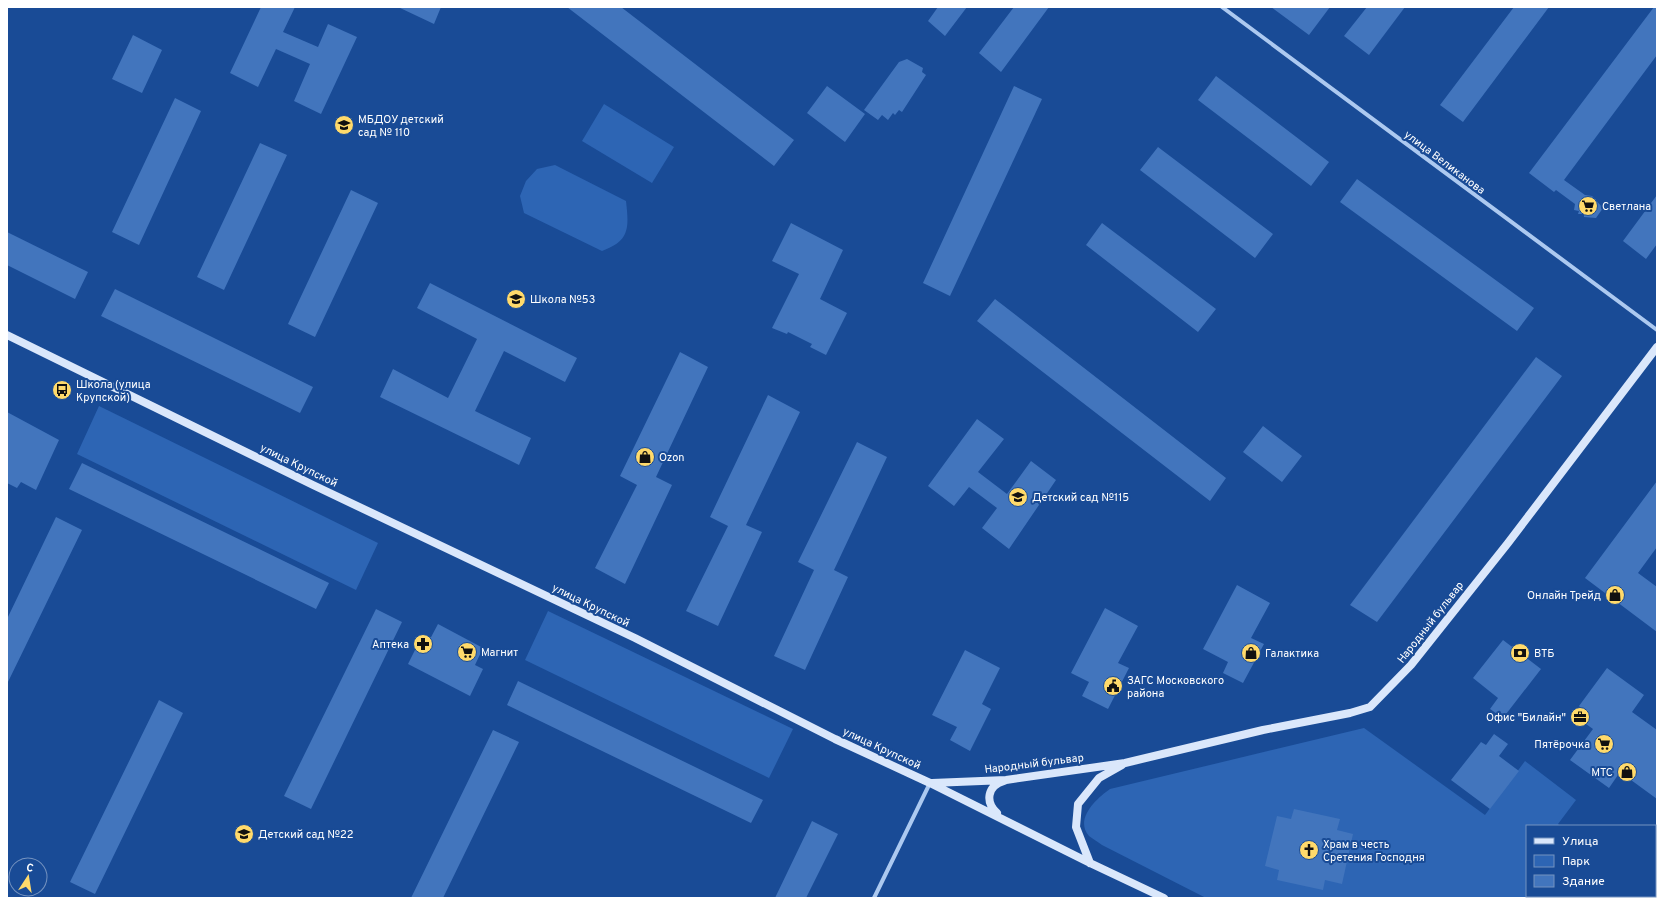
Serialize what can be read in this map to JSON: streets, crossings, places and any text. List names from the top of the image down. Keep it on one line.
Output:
{"streets":{"street":["улица Великанова","улица Крупской","Народный бульвар"]},"crossings":[["улица Крупской","Народный бульвар"]],"places":{"school or university":["МБДОУ детский сад № 110","Школа №53","Детский сад №115","Детский сад №22"],"supermarket":["Светлана","Магнит","Пятёрочка"],"bus stop":["Школа (улица Крупской)"],"shop":["Ozon","Онлайн Трейд","Галактика","МТС"],"pharmacy":["Аптека"],"bank":["ВТБ"],"public building":["ЗАГС Московского района"],"office":["Офис \"Билайн\""],"church":["Храм в честь Сретения Господня"]},"legend":["Улица","Парк","Здание"],"north":"top"}
